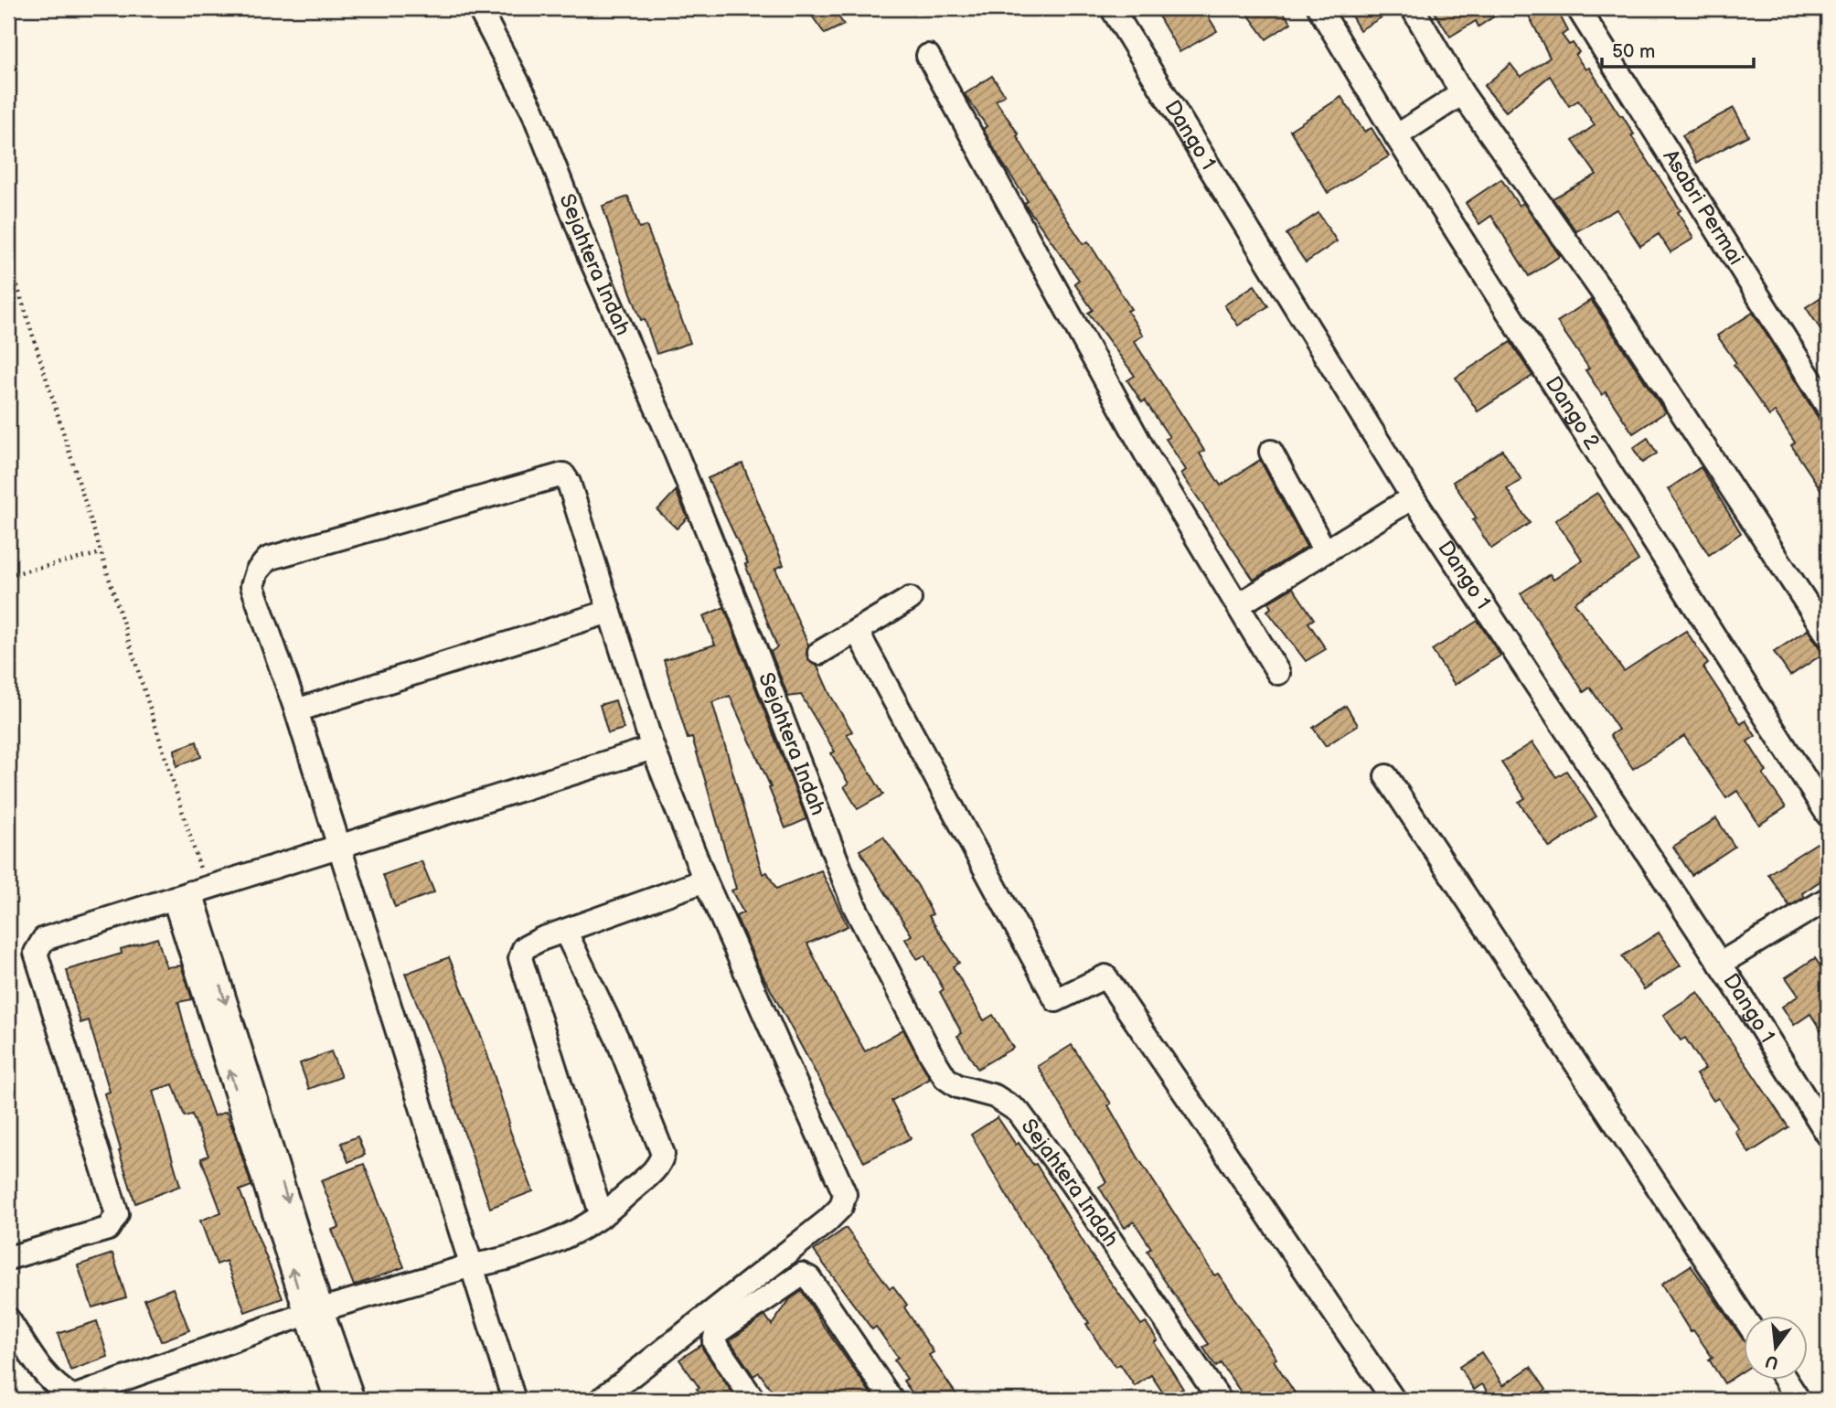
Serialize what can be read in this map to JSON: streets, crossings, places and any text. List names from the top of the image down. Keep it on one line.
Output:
{"streets":{"street":["Dango 1","Asabri Permai","Sejahtera Indah","Dango 2"]},"scale_bar":"50 m","north":"bottom"}
